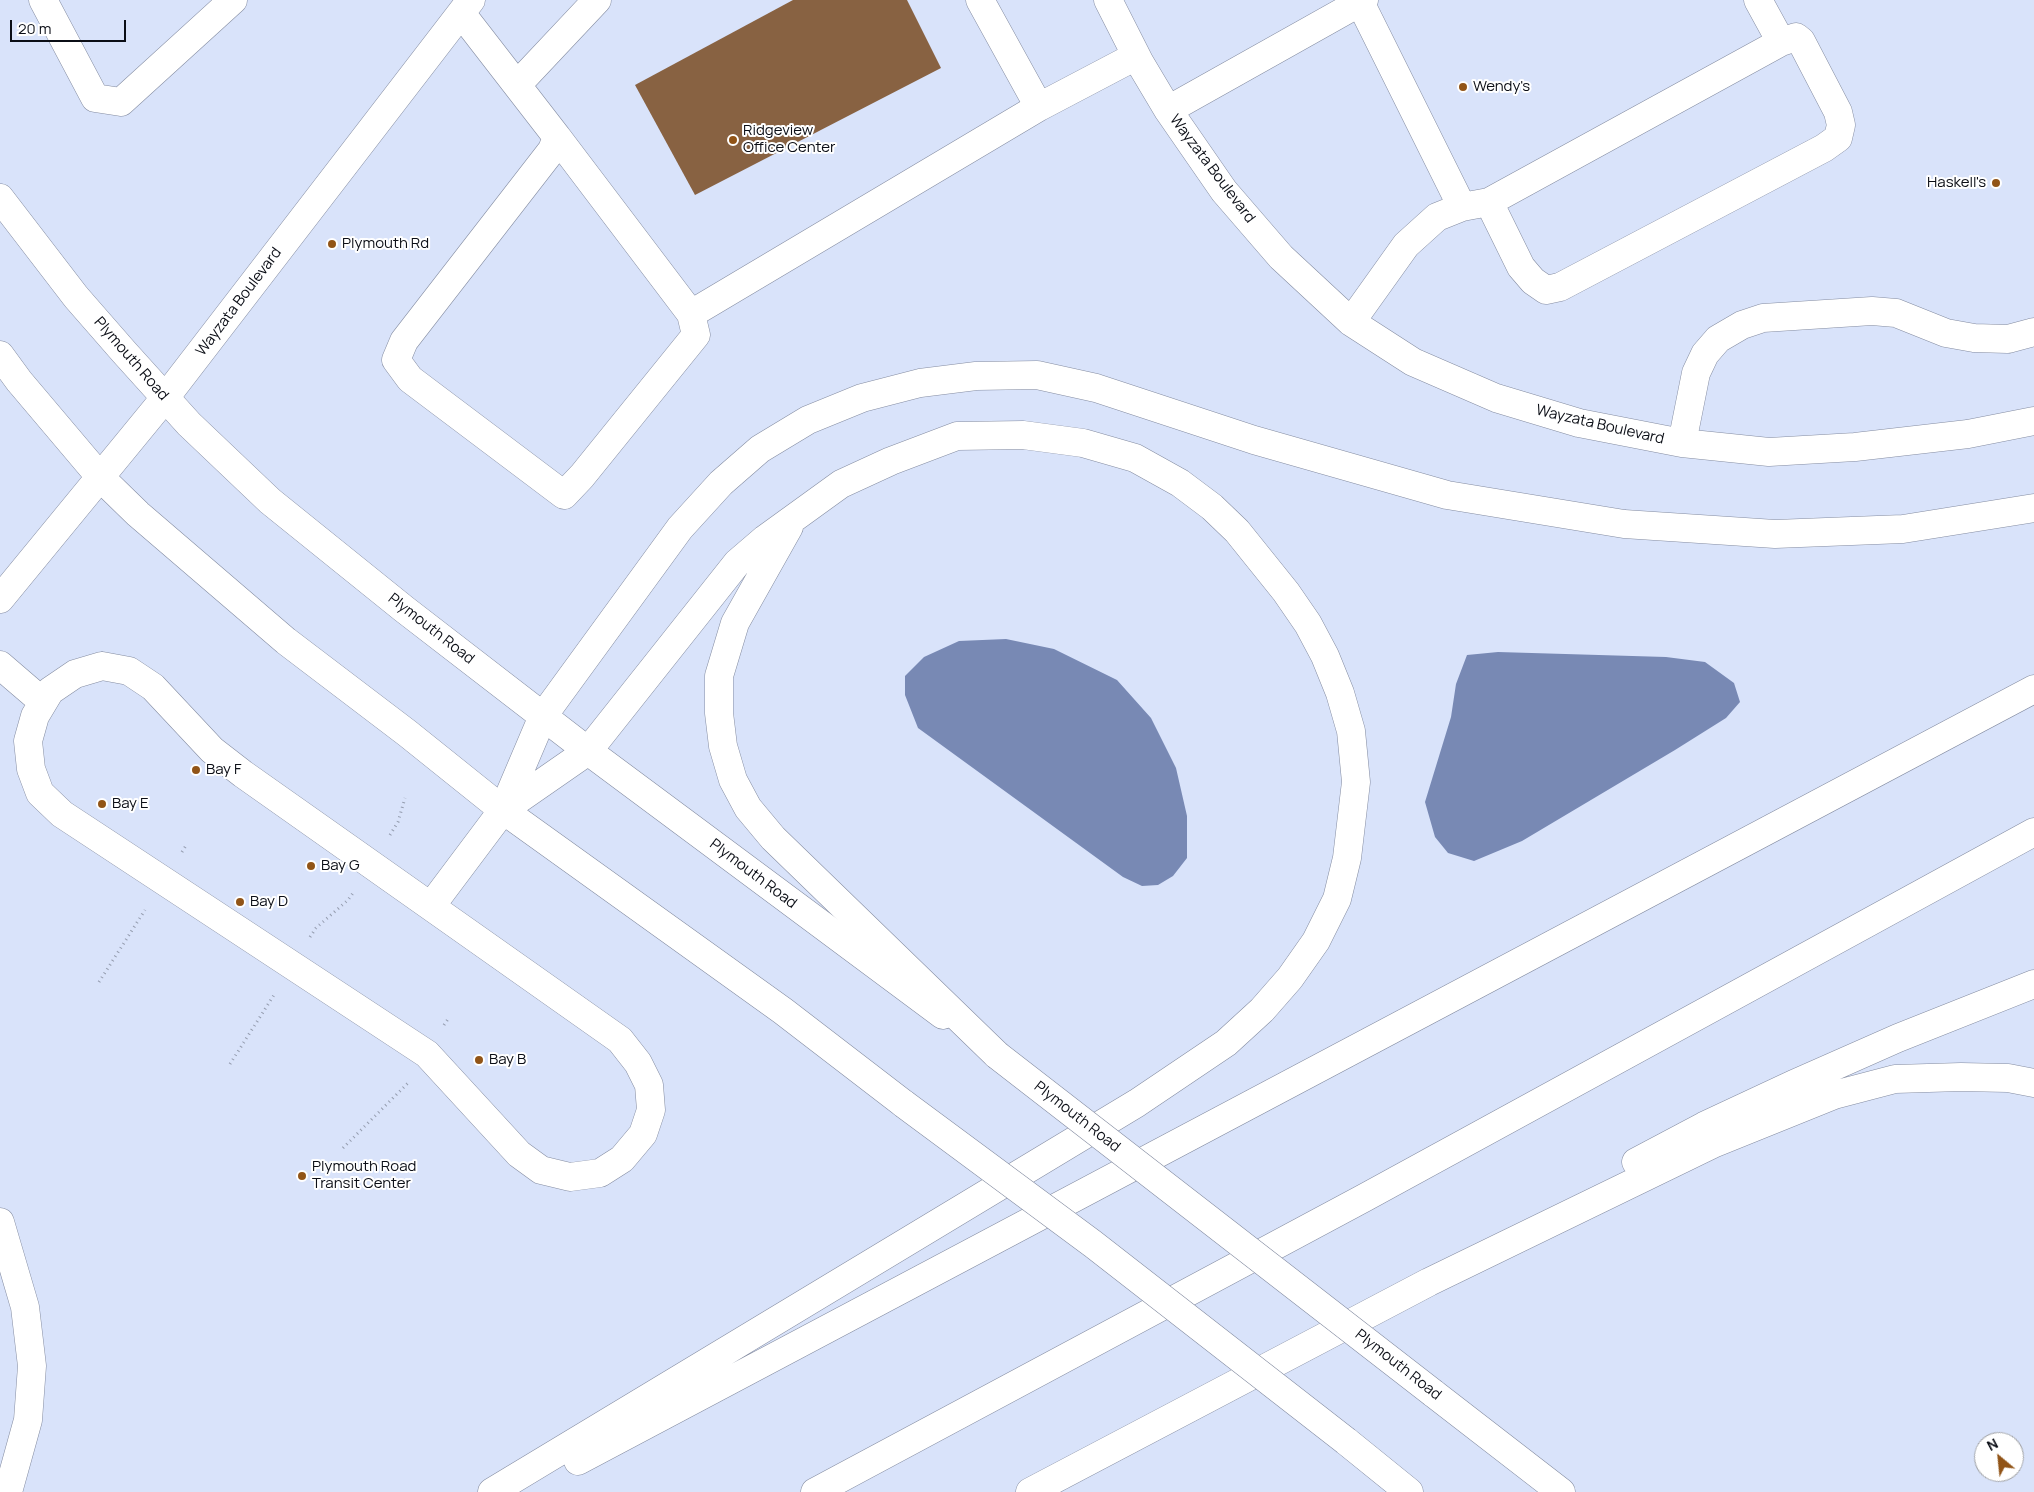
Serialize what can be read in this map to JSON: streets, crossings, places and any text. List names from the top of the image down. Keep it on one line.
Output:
{"streets":{"main road":["Wayzata Boulevard","Plymouth Road"]},"crossings":[["Wayzata Boulevard","Plymouth Road"]],"places":["Wendy's","Ridgeview Office Center","Haskell's","Plymouth Rd","Bay F","Bay E","Bay G","Bay D","Bay B","Plymouth Road Transit Center"],"scale_bar":"20 m","north":"top left"}
